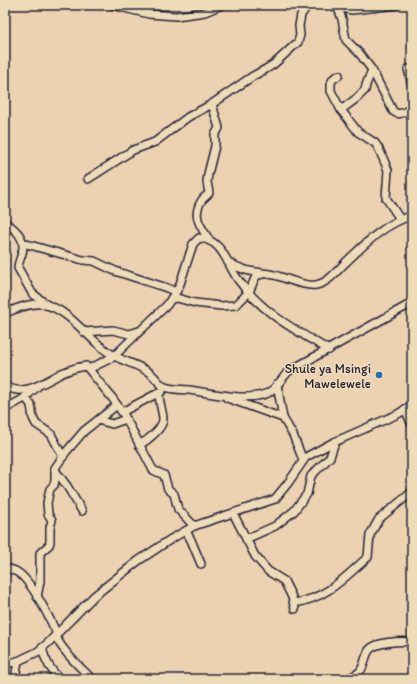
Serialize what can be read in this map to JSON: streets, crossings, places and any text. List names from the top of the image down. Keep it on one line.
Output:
{"places":["Shule ya Msingi Mawelewele"]}
